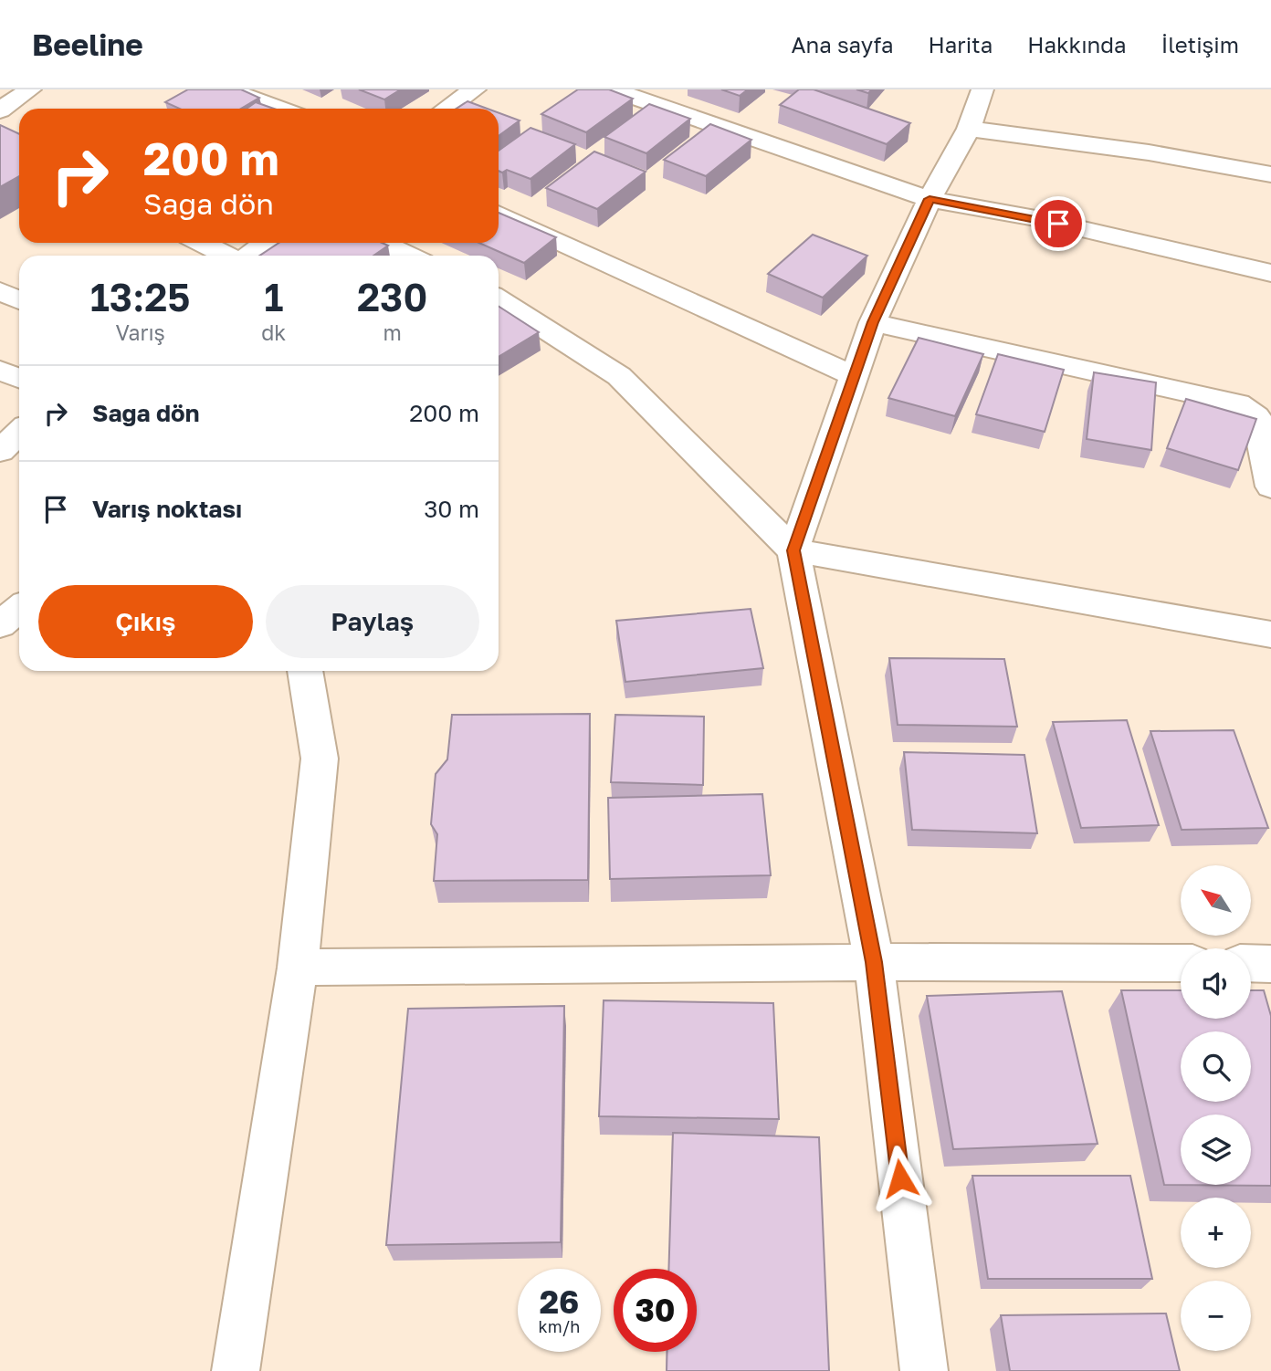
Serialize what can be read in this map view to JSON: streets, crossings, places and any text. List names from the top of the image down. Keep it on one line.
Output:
{"north":"top left","page":{"header":"Beeline","nav":["Ana sayfa","Harita","Hakkında","İletişim"],"turn":["200 m","Sağa dön"],"eta":["13:25","Varış","1","dk","230","m"],"list":[{"name":"Sağa dön","value":"200 m"},{"name":"Varış noktası","value":"30 m"}],"buttons":["Çıkış","Paylaş"],"map_buttons":["+","−"],"speed":"26 km/h","limit":"30"}}
